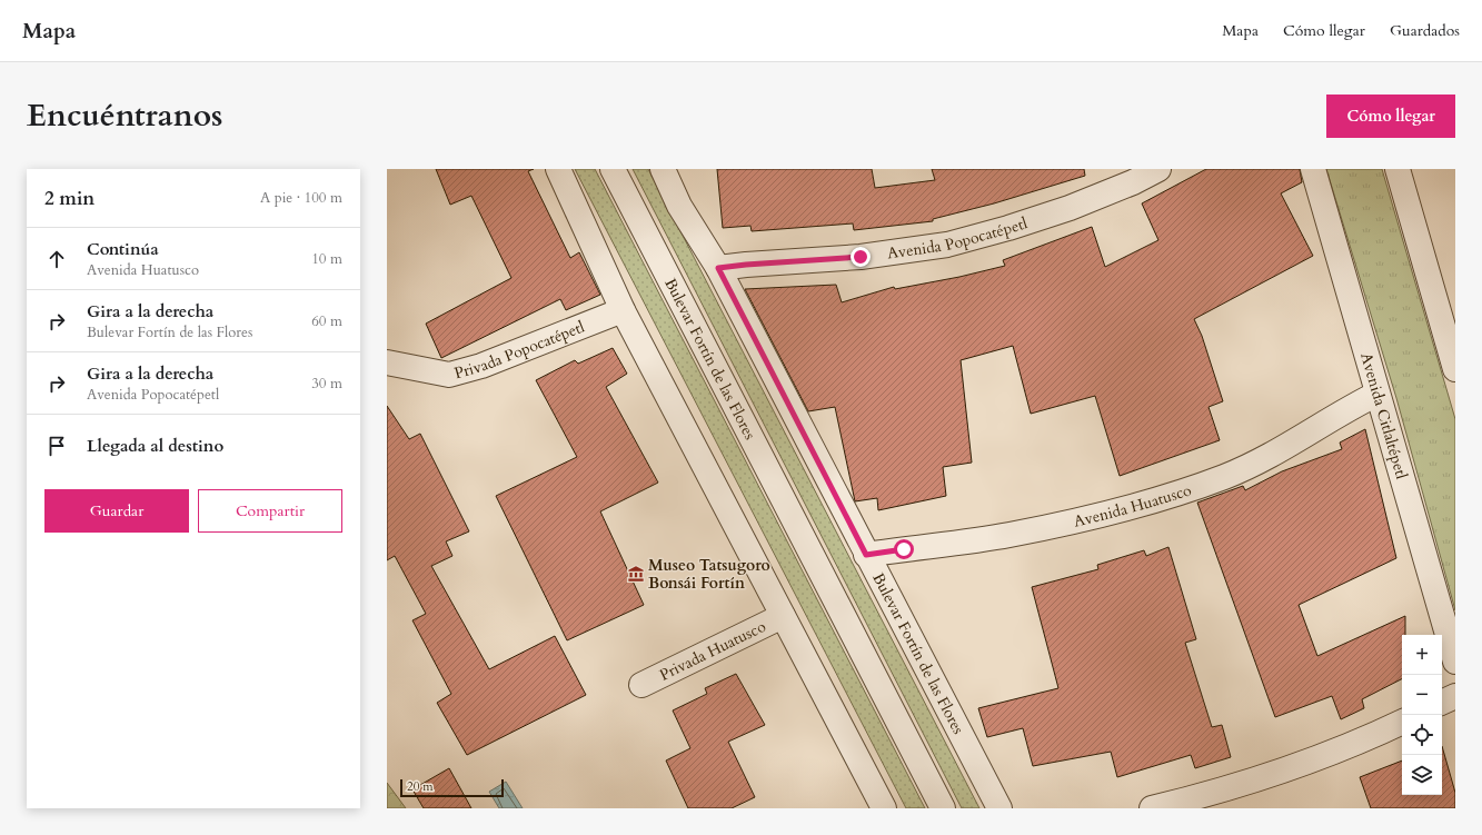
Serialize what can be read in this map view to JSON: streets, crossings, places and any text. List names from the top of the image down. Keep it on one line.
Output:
{"streets":{"street":["Avenida Popocatépetl","Privada Popocatépetl","Bulevar Fortín de las Flores","Avenida Citlaltépetl","Avenida Huatusco","Privada Huatusco"]},"crossings":[["Avenida Popocatépetl","Bulevar Fortín de las Flores"],["Bulevar Fortín de las Flores","Avenida Huatusco"],["Avenida Citlaltépetl","Avenida Huatusco"]],"places":{"museum":["Museo Tatsugoro Bonsái Fortín"]},"scale_bar":"20 m","page":{"header":"Mapa","nav":["Mapa","Cómo llegar","Guardados"],"title":"Encuéntranos","buttons":["Cómo llegar",["Guardar","Compartir"]],"heading":["2 min","A pie · 100 m"],"list":[["Continúa","Avenida Huatusco","10 m"],["Gira a la derecha","Bulevar Fortín de las Flores","60 m"],["Gira a la derecha","Avenida Popocatépetl","30 m"],"Llegada al destino"],"map_buttons":["+","−"],"scale":"20 m"}}
